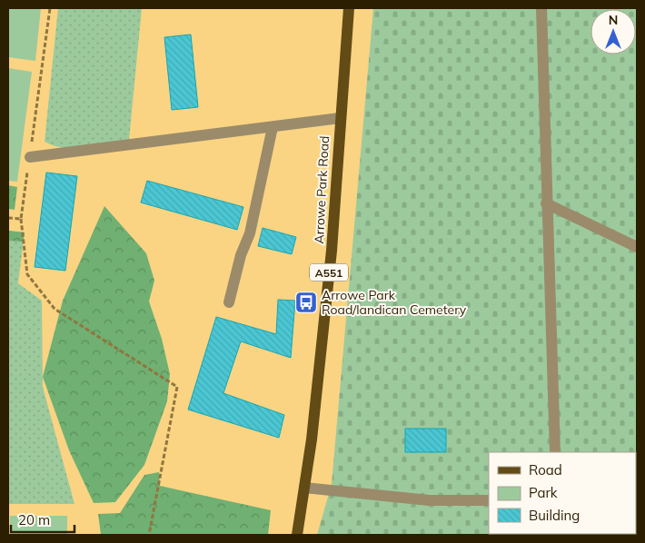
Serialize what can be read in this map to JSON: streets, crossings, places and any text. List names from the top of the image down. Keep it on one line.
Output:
{"streets":{"main road":["Arrowe Park Road","A551"]},"places":{"bus stop":["Arrowe Park Road/landican Cemetery"]},"legend":["Road","Park","Building"],"scale_bar":"20 m","north":"top"}
